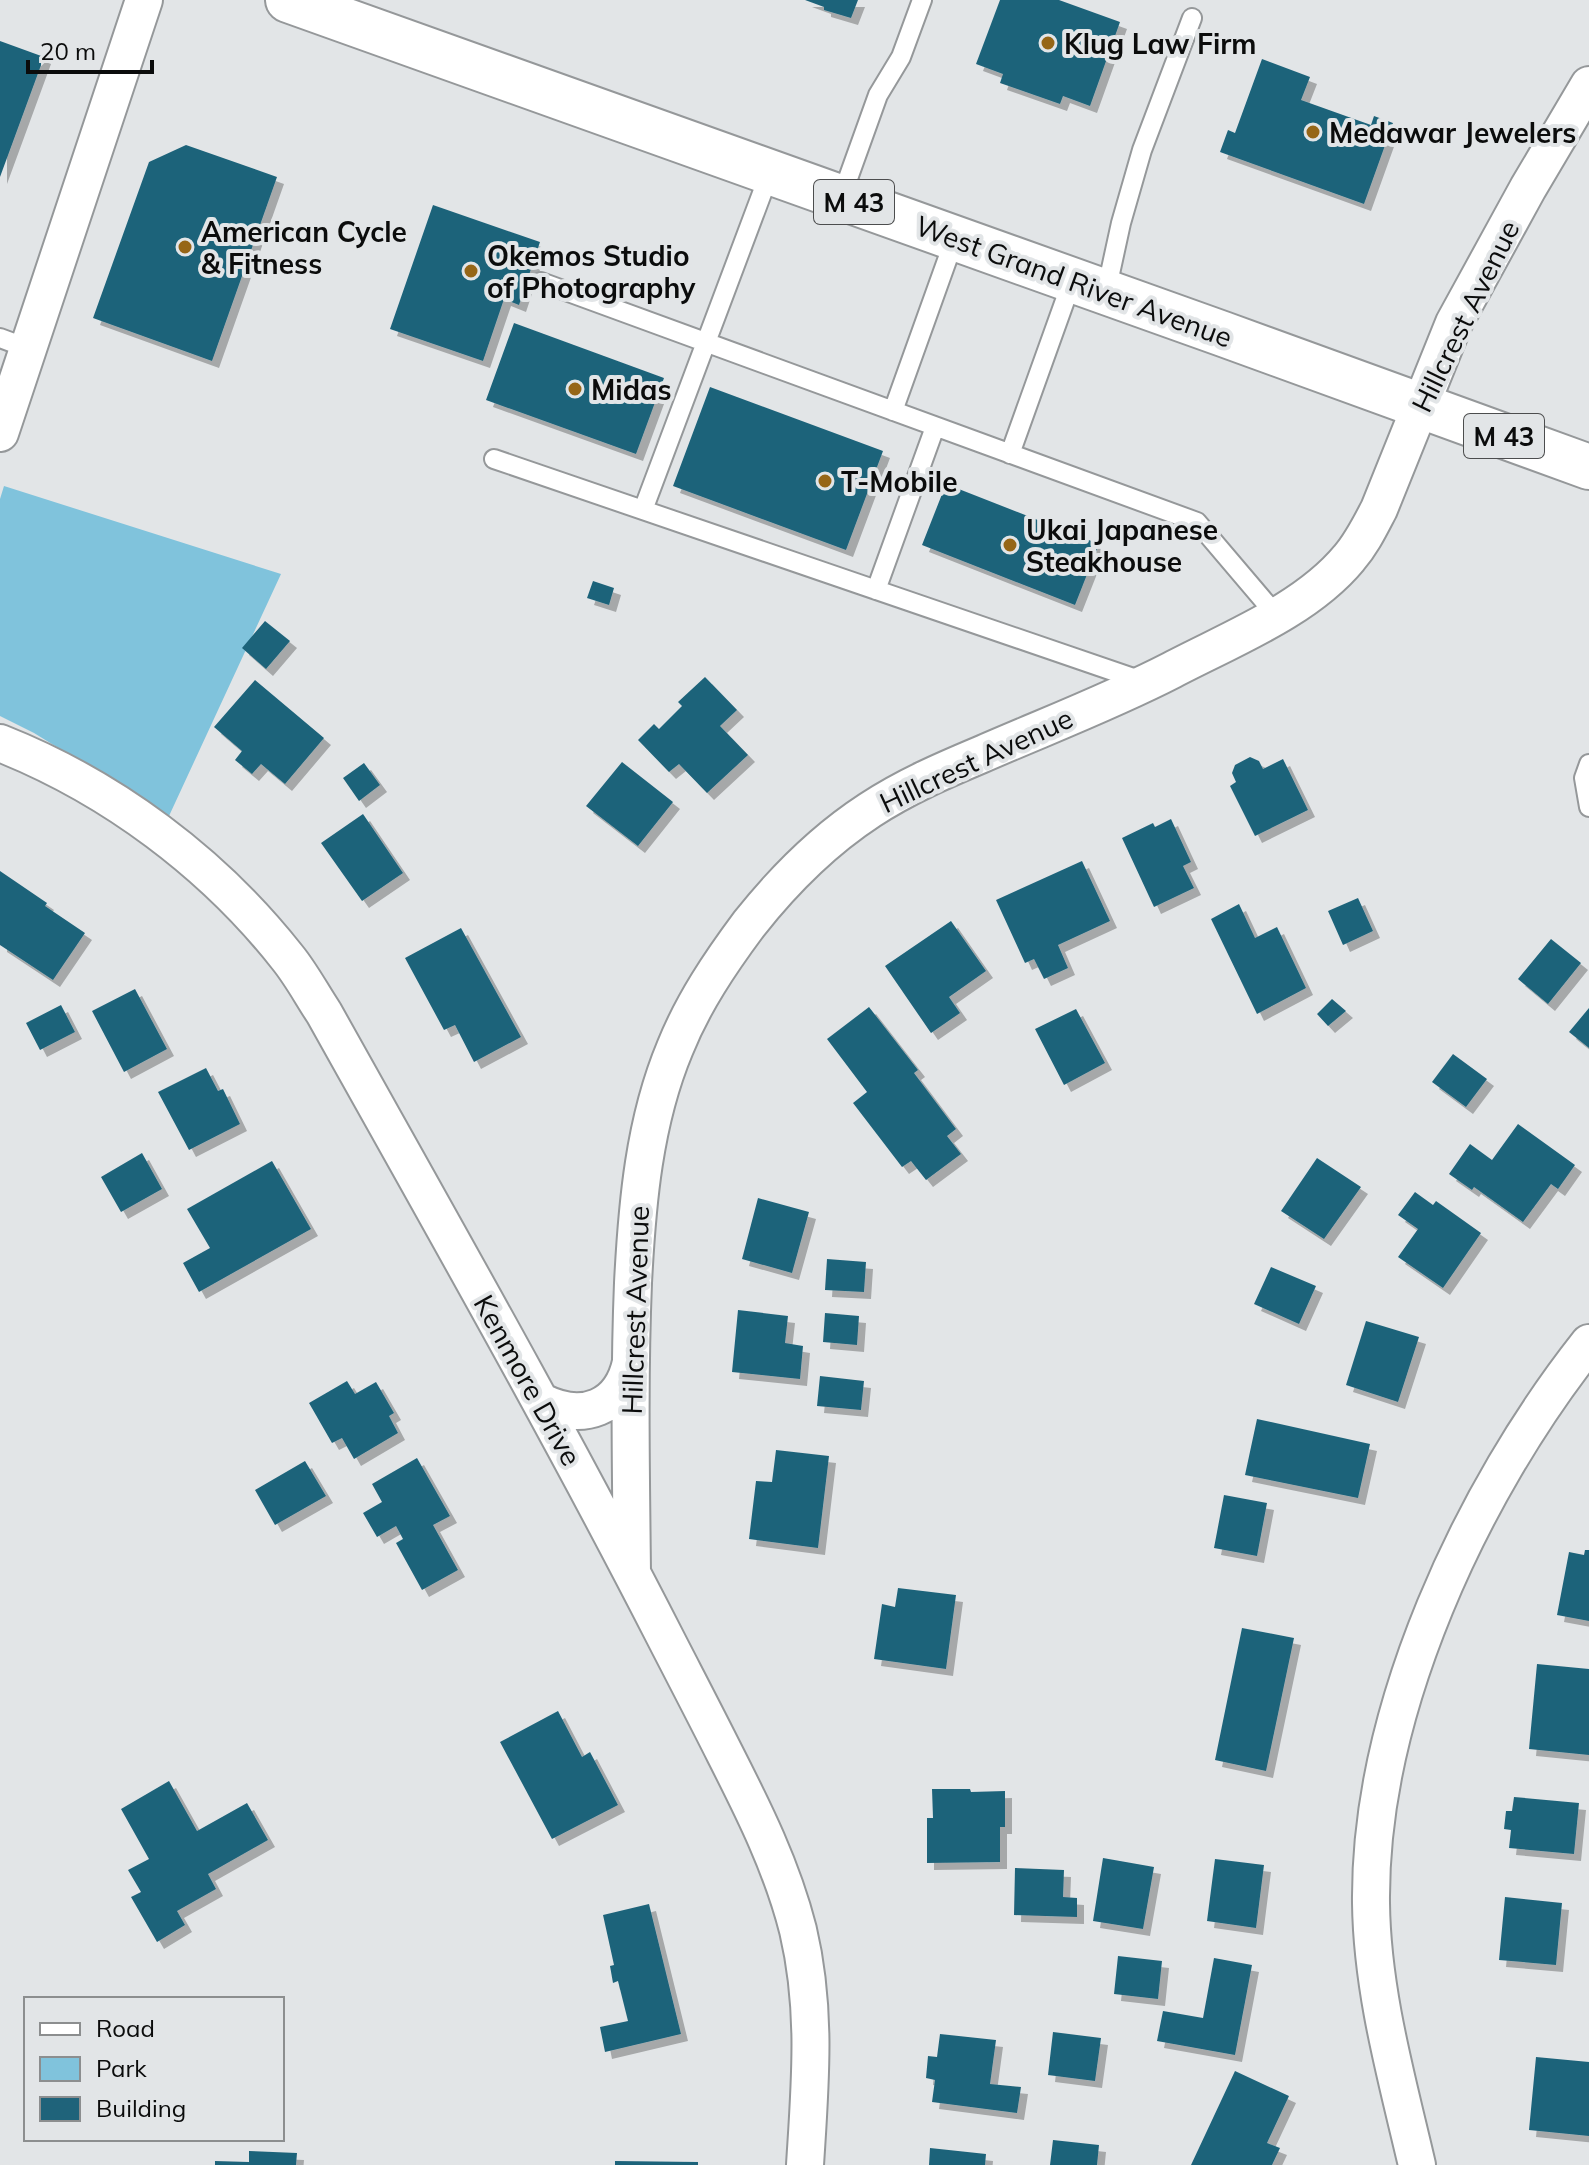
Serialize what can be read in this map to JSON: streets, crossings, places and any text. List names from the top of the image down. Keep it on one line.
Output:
{"streets":{"main road":["M 43","West Grand River Avenue"],"street":["Hillcrest Avenue","Kenmore Drive"]},"crossings":[["West Grand River Avenue","Hillcrest Avenue"],["Hillcrest Avenue","Kenmore Drive"]],"places":["Klug Law Firm","Medawar Jewelers","American Cycle & Fitness","Okemos Studio of Photography","Midas","T-Mobile","Ukai Japanese Steakhouse"],"legend":["Road","Park","Building"],"scale_bar":"20 m"}
